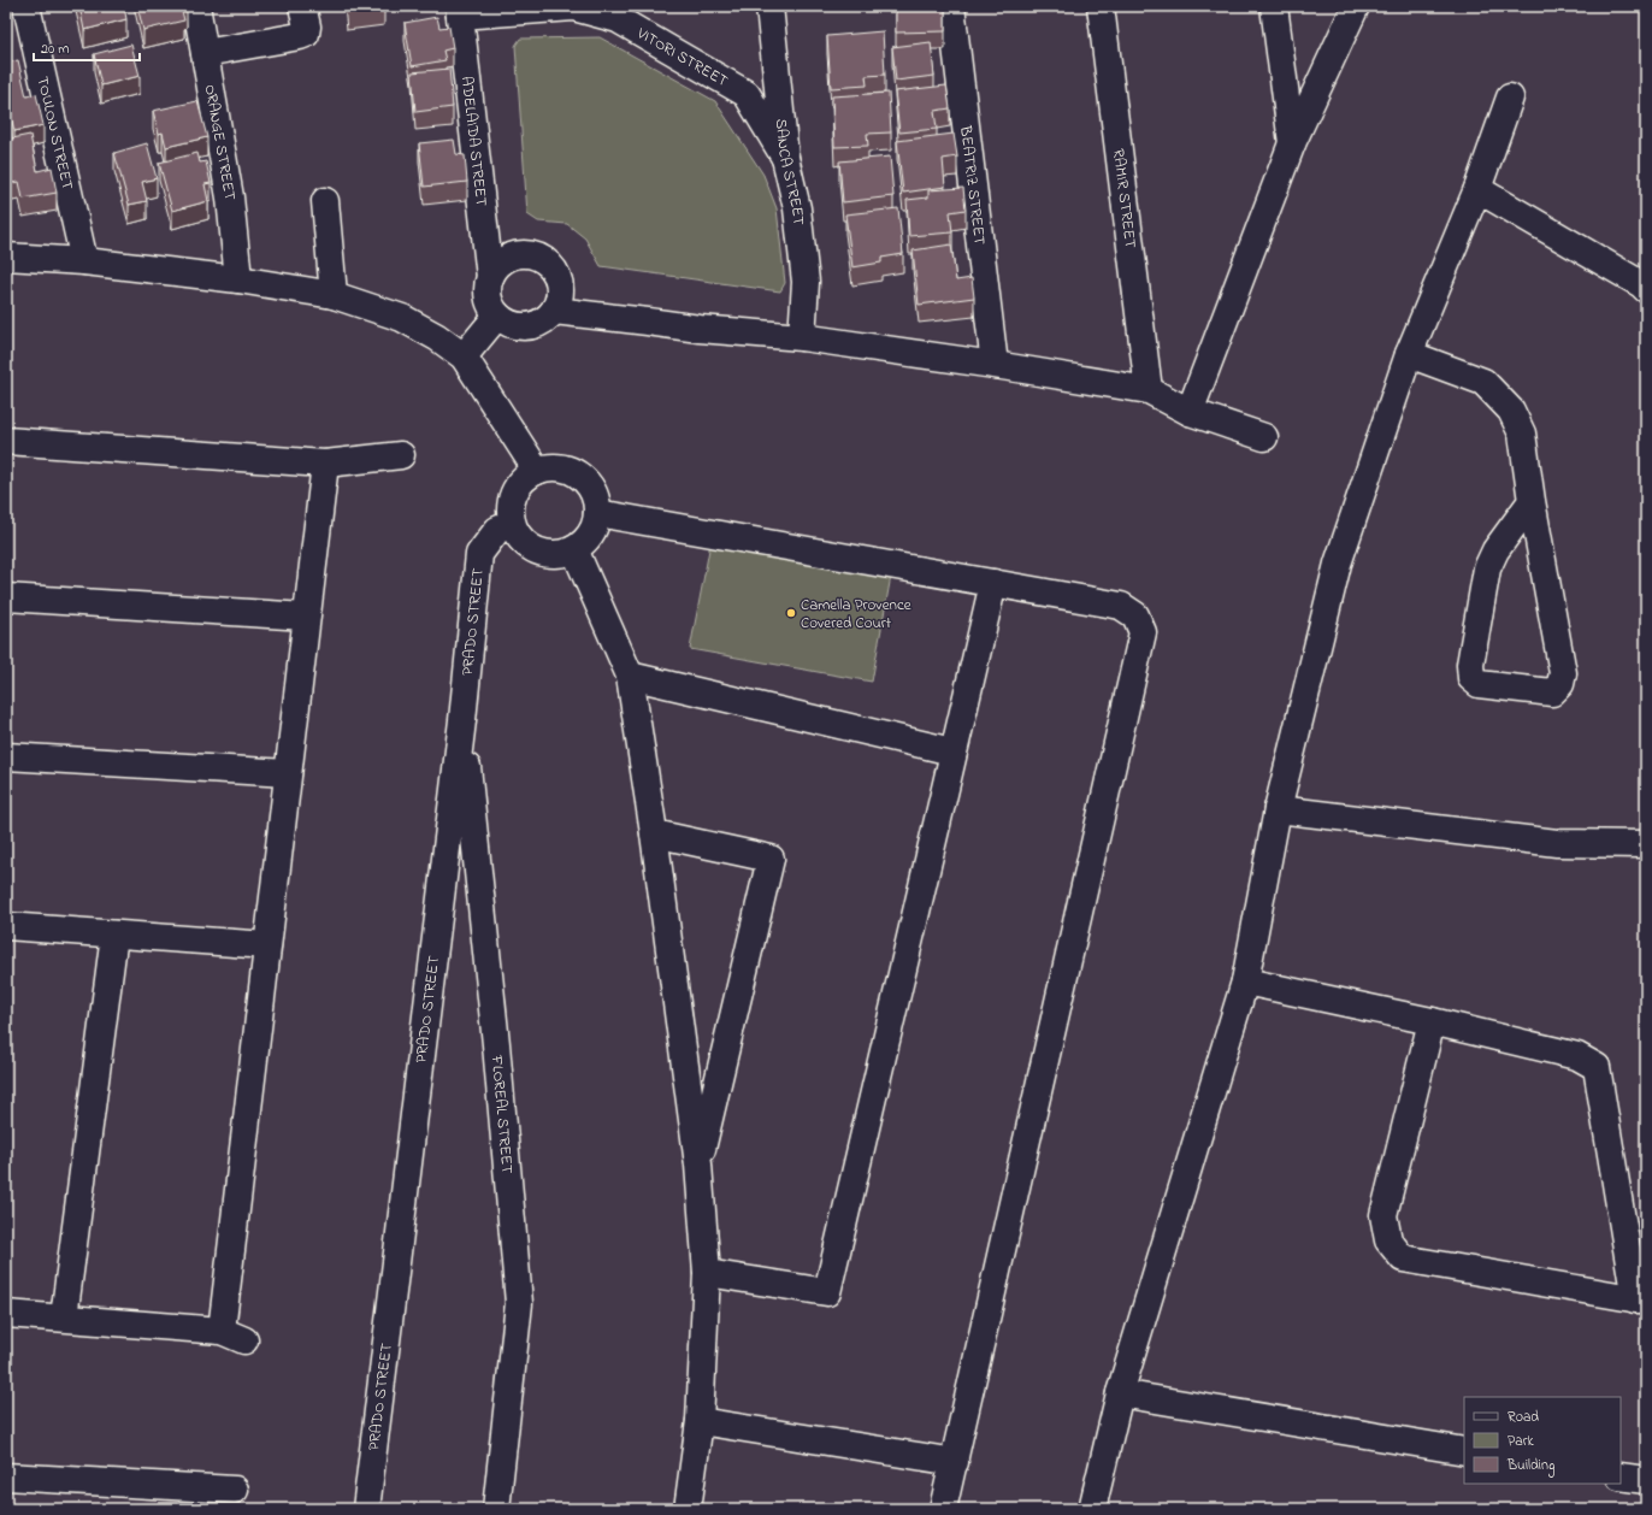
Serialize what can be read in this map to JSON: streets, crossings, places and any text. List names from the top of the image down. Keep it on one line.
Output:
{"streets":{"street":["VITORI STREET","TOULON STREET","ORANGE STREET","ADELAIDA STREET","SANCA STREET","BEATRIZ STREET","RAMIR STREET","PRADO STREET","FLOREAL STREET"]},"crossings":[["VITORI STREET","ADELAIDA STREET"],["VITORI STREET","SANCA STREET"],["PRADO STREET","FLOREAL STREET"]],"places":["Camella Provence Covered Court"],"legend":["Road","Park","Building"],"scale_bar":"20 m"}
